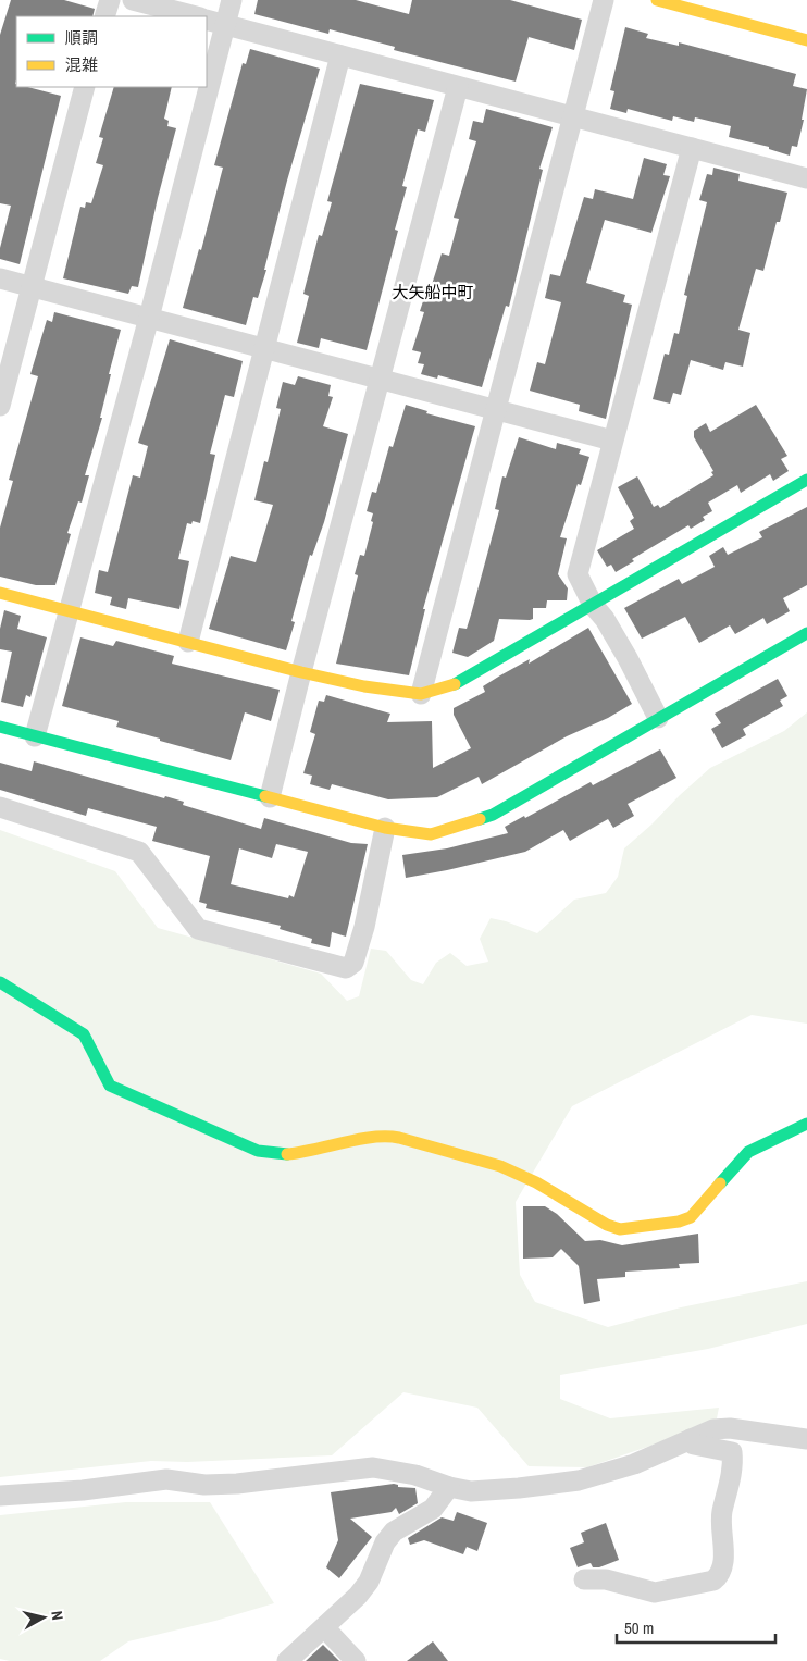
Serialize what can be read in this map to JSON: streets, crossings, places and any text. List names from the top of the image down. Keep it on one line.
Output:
{"districts":["大矢船中町"],"legend":["順調","混雑"],"scale_bar":"50 m","north":"right"}
